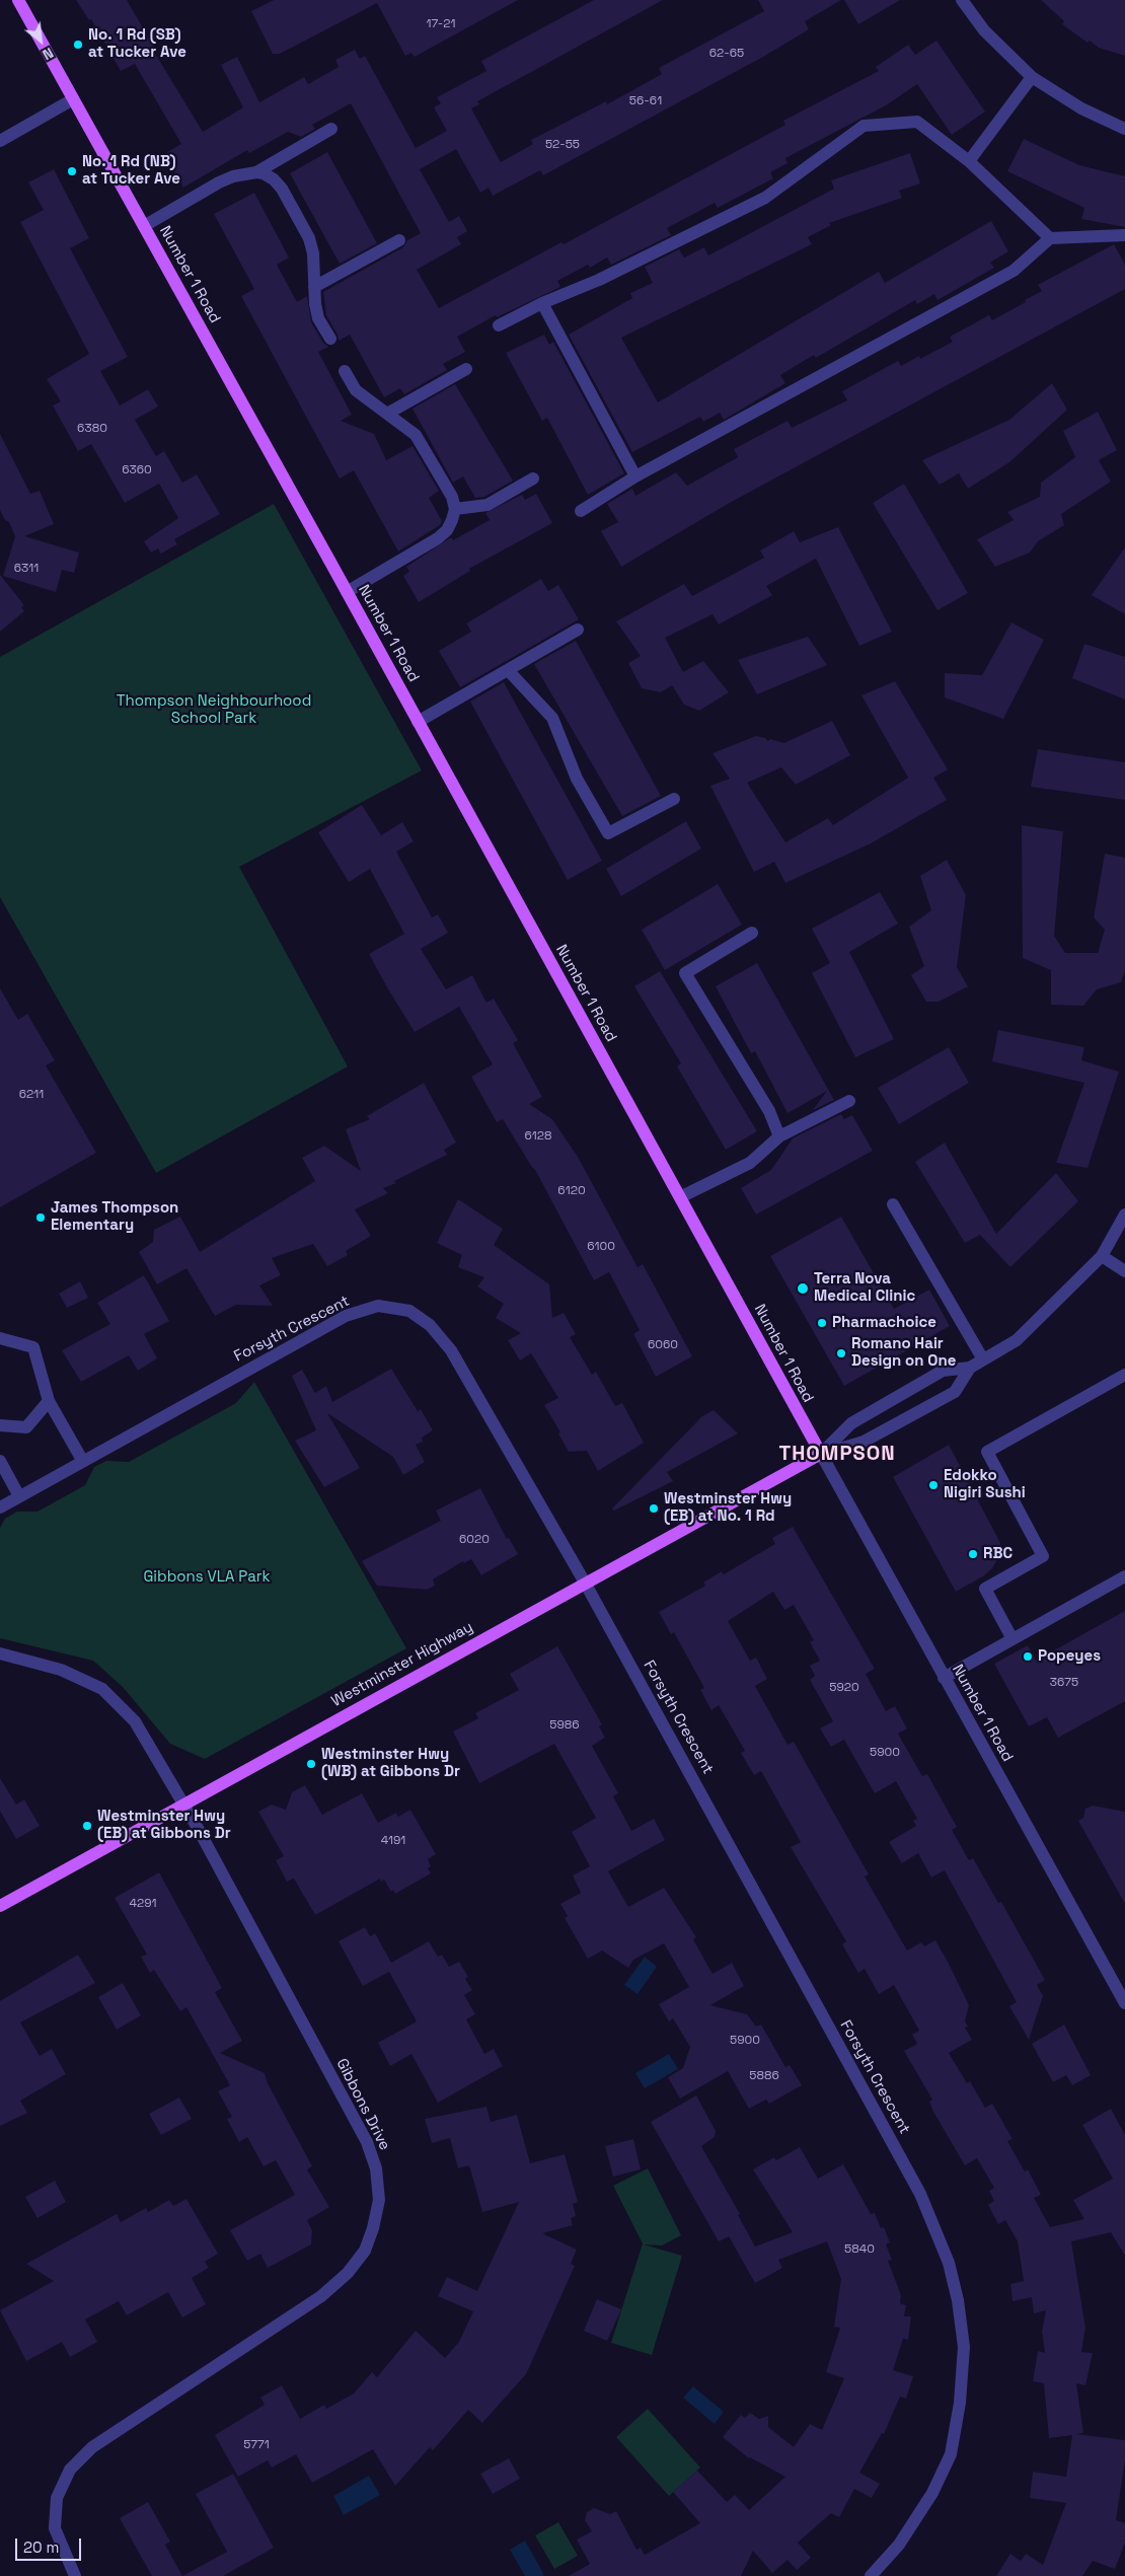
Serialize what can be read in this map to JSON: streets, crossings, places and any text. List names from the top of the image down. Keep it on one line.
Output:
{"streets":{"main road":["Number 1 Road","Westminster Highway"],"street":["Forsyth Crescent","Gibbons Drive"]},"crossings":[["Number 1 Road","Westminster Highway"],["Forsyth Crescent","Westminster Highway"],["Westminster Highway","Gibbons Drive"]],"districts":["THOMPSON"],"parks":["Thompson Neighbourhood School Park","Gibbons VLA Park"],"places":["No. 1 Rd (SB) at Tucker Ave","No. 1 Rd (NB) at Tucker Ave","James Thompson Elementary","Terra Nova Medical Clinic","Pharmachoice","Romano Hair Design on One","Edokko Nigiri Sushi","Westminster Hwy (EB) at No. 1 Rd","RBC","Popeyes","Westminster Hwy (WB) at Gibbons Dr","Westminster Hwy (EB) at Gibbons Dr"],"house_numbers":["17-21","62-65","56-61","52-55","6380","6360","6311","6211","6128","6120","6100","6060","6020","3675","5920","5986","5900","4191","4291","5900","5886","5840","5771"],"scale_bar":"20 m","north":"bottom right"}
